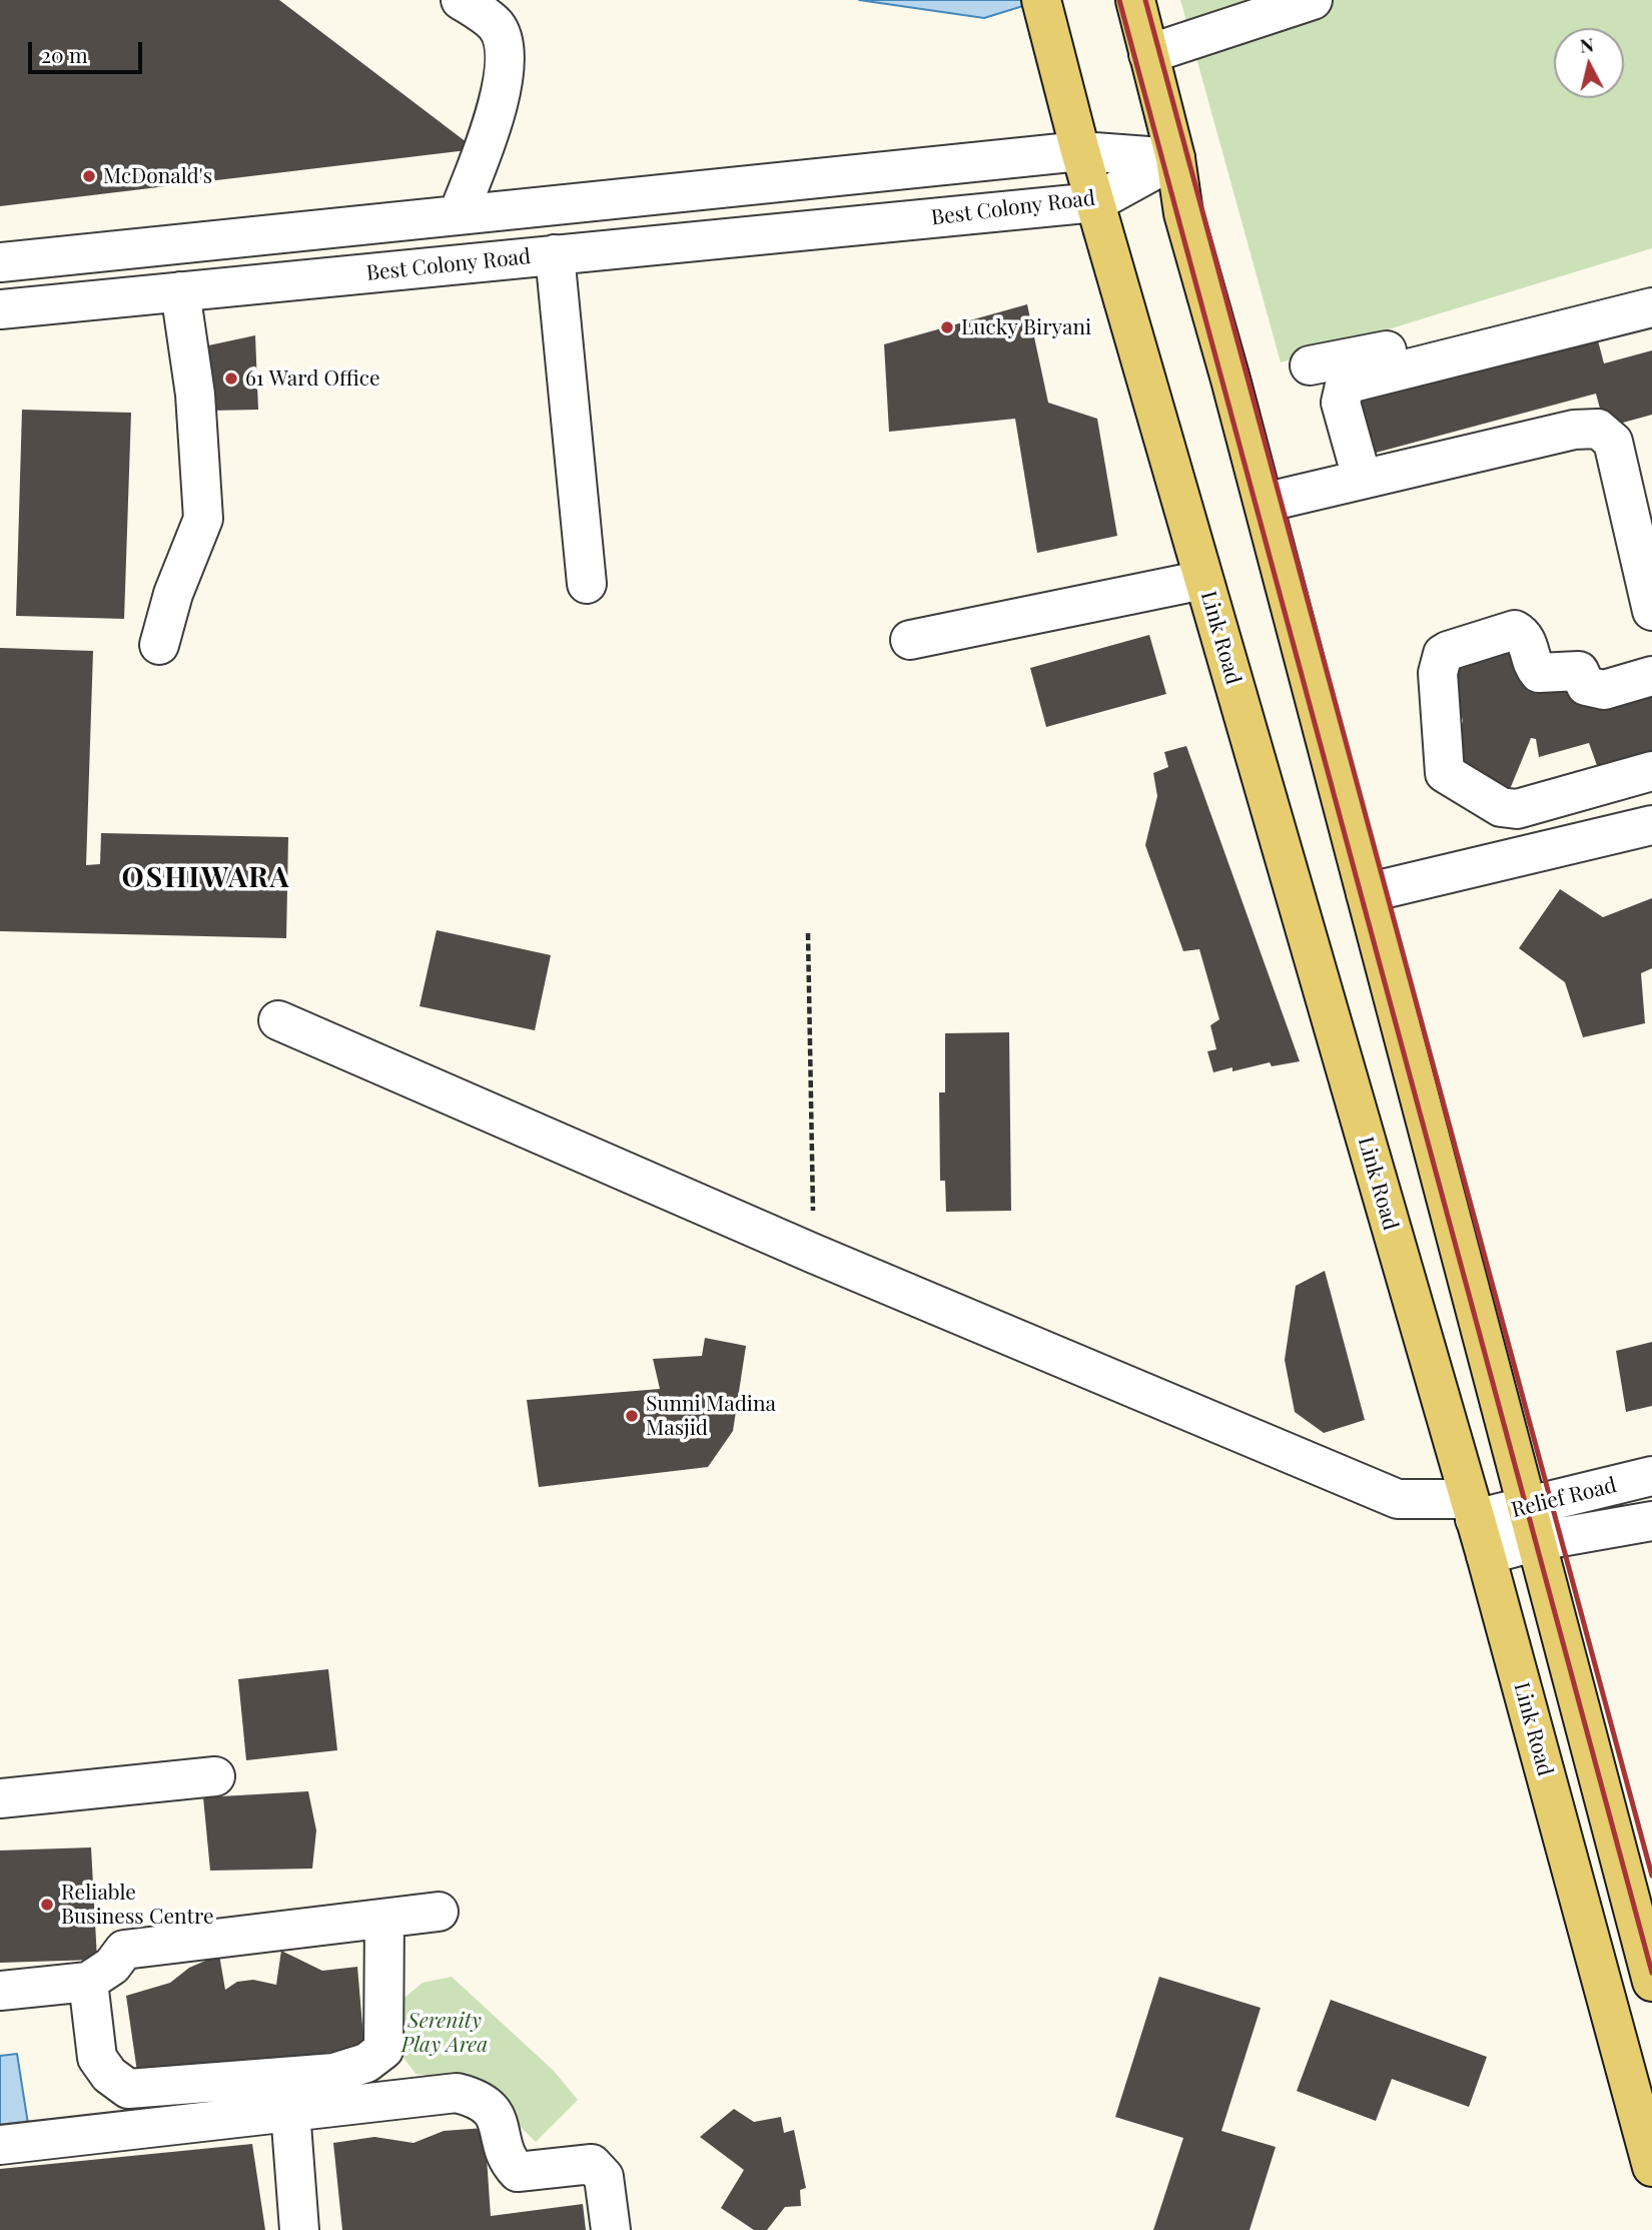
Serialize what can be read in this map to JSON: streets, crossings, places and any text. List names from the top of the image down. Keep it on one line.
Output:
{"streets":{"main road":["Link Road"],"street":["Best Colony Road","Relief Road"]},"crossings":[["Best Colony Road","Link Road"],["Link Road","Relief Road"]],"districts":["OSHIWARA"],"parks":["Serenity Play Area"],"places":["McDonald's","Lucky Biryani","61 Ward Office","Sunni Madina Masjid","Reliable Business Centre"],"scale_bar":"20 m","north":"top"}
